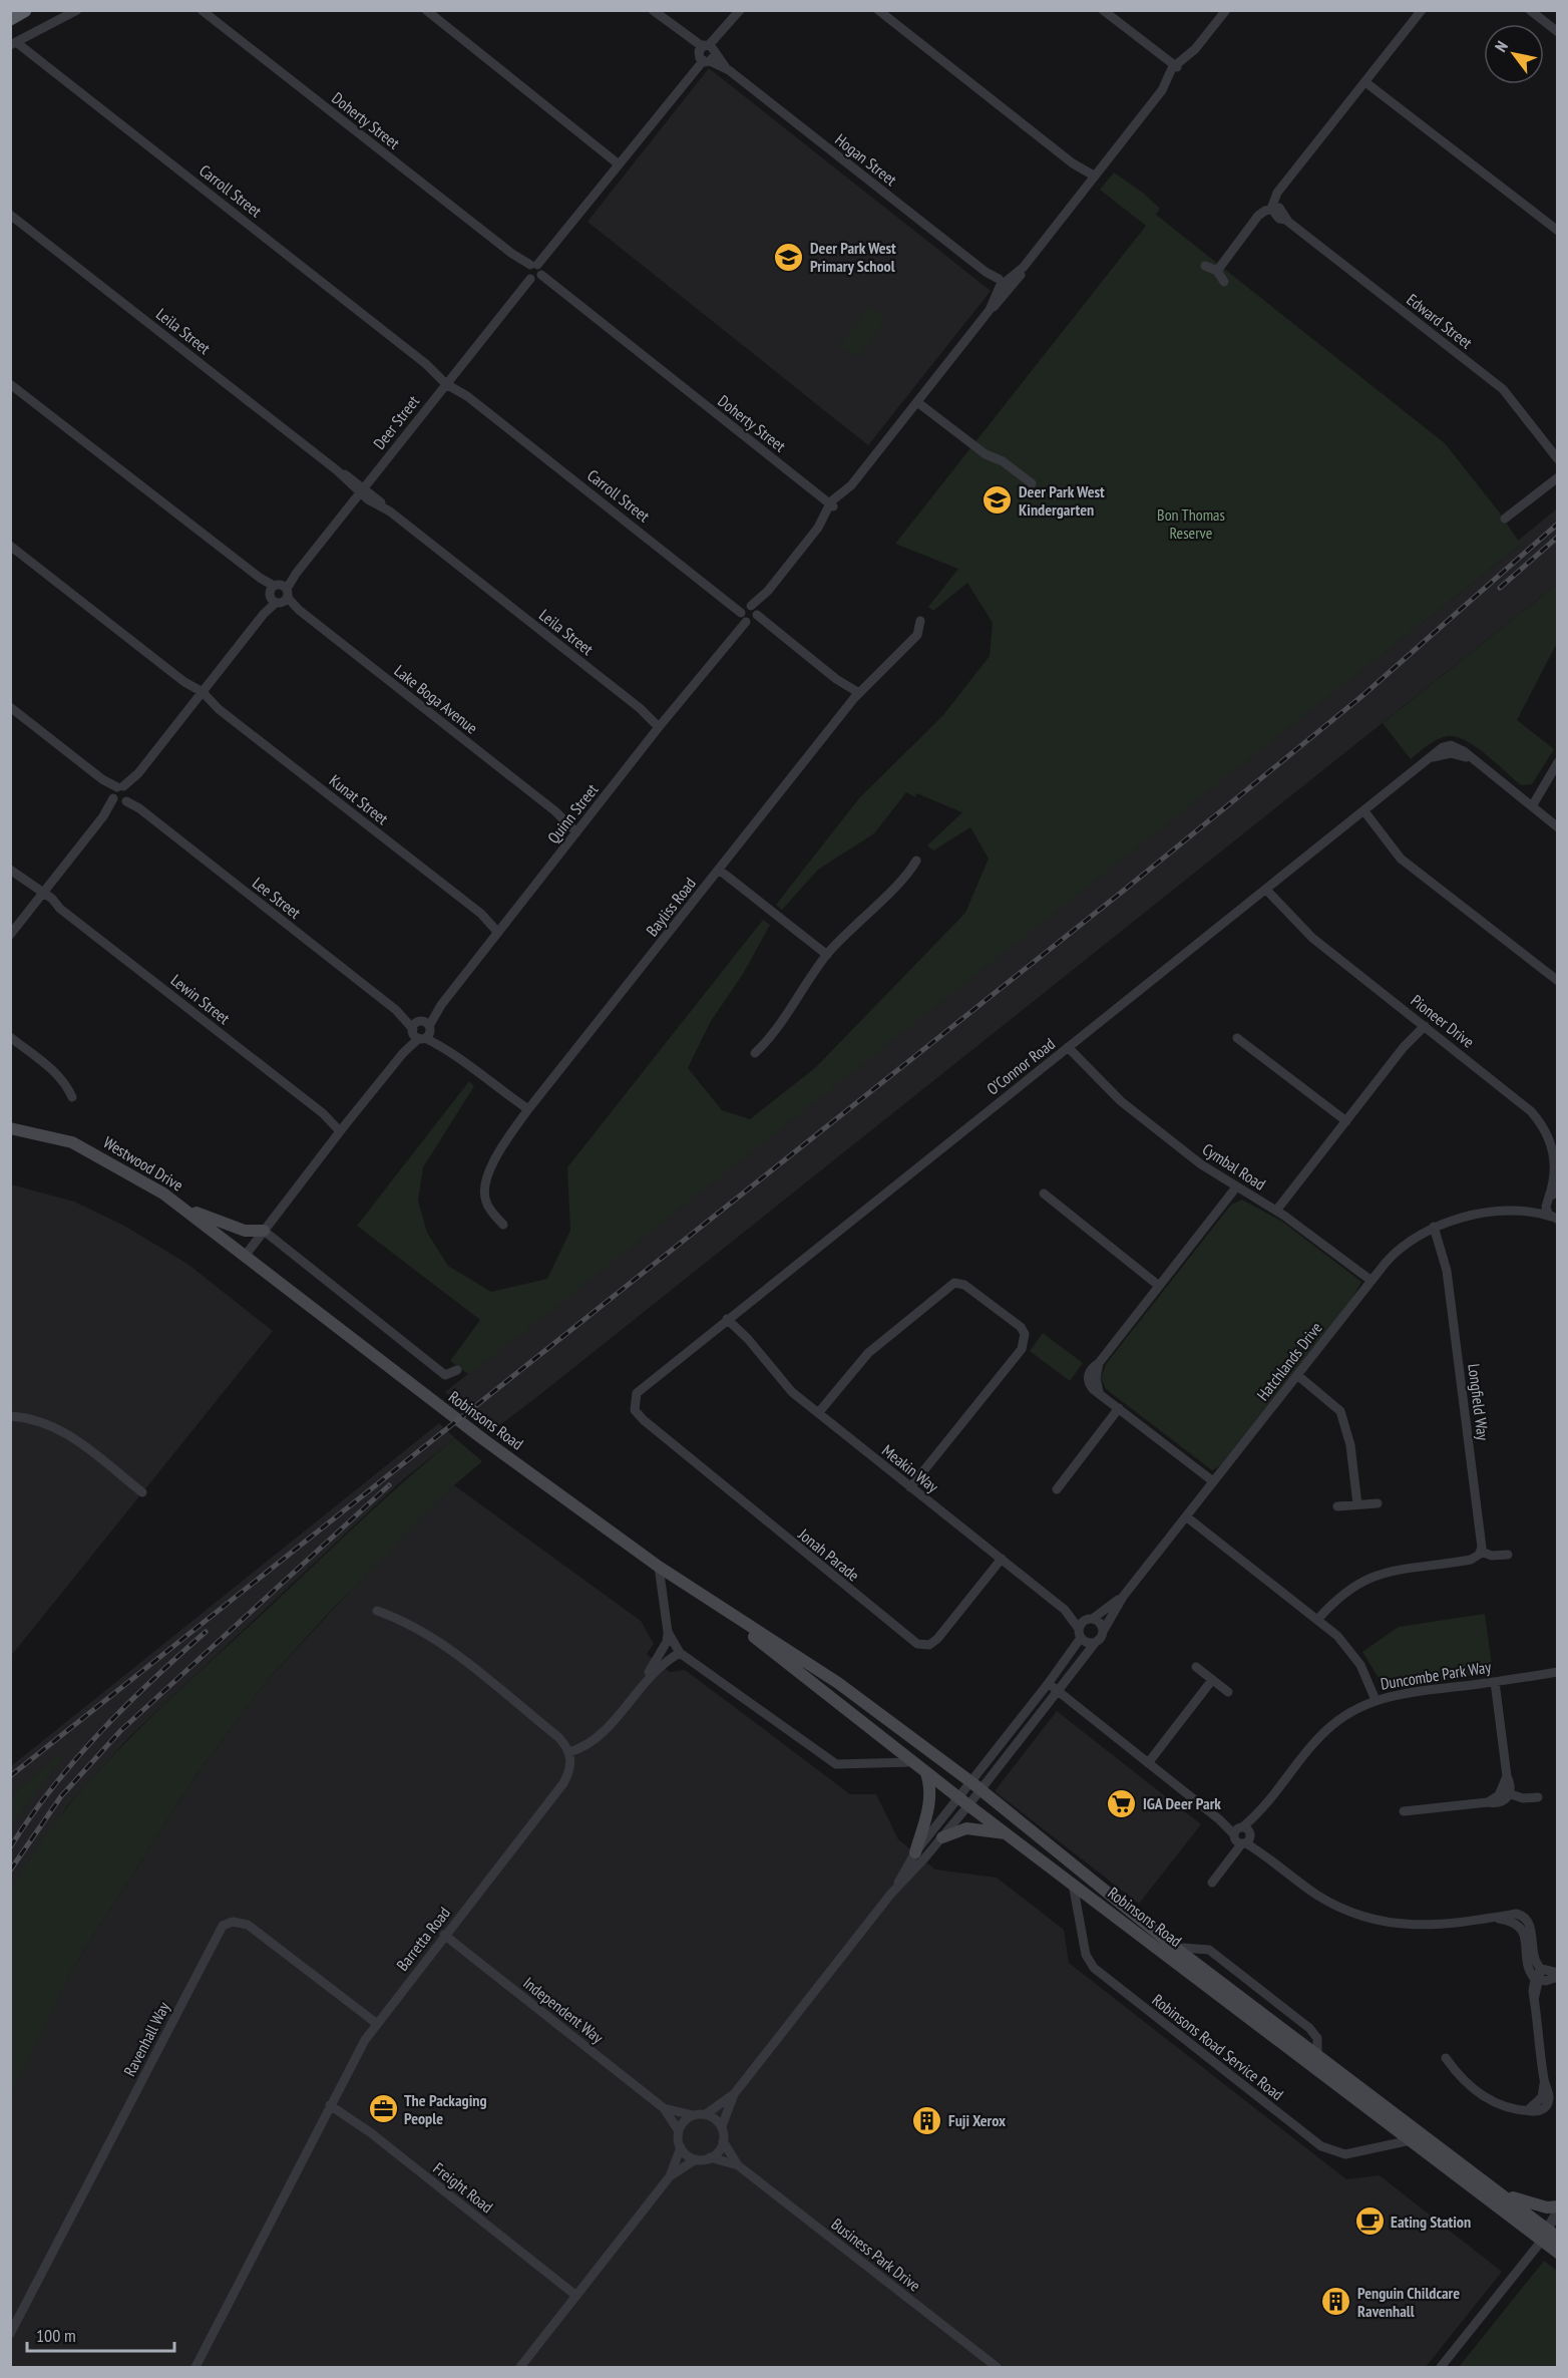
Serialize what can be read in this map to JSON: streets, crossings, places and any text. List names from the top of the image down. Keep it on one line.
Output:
{"streets":{"main road":["Westwood Drive","Robinsons Road"],"street":["Doherty Street","Hogan Street","Carroll Street","Edward Street","Leila Street","Deer Street","Lake Boga Avenue","Kunat Street","Quinn Street","Lee Street","Bayliss Road","Lewin Street","Pioneer Drive","O'Connor Road","Cymbal Road","Hatchlands Drive","Longfield Way","Meakin Way","Jonah Parade","Duncombe Park Way","Barretta Road","Independent Way","Ravenhall Way","Robinsons Road Service Road","Freight Road","Business Park Drive"]},"crossings":[["Doherty Street","Deer Street"],["Doherty Street","Quinn Street"],["Hogan Street","Deer Street"],["Hogan Street","Quinn Street"],["Carroll Street","Deer Street"],["Carroll Street","Quinn Street"],["Carroll Street","Bayliss Road"],["Leila Street","Deer Street"],["Leila Street","Quinn Street"],["Deer Street","Lake Boga Avenue"],["Deer Street","Kunat Street"],["Deer Street","Lee Street"],["Deer Street","Lewin Street"],["Lake Boga Avenue","Quinn Street"],["Kunat Street","Quinn Street"],["Quinn Street","Lee Street"],["Quinn Street","Lewin Street"],["Quinn Street","Westwood Drive"],["Quinn Street","Robinsons Road"],["Lee Street","Bayliss Road"],["Pioneer Drive","O'Connor Road"],["Pioneer Drive","Hatchlands Drive"],["O'Connor Road","Cymbal Road"],["O'Connor Road","Meakin Way"],["O'Connor Road","Jonah Parade"],["Westwood Drive","Robinsons Road"],["Cymbal Road","Hatchlands Drive"],["Hatchlands Drive","Longfield Way"],["Hatchlands Drive","Meakin Way"],["Robinsons Road","Robinsons Road Service Road"],["Meakin Way","Jonah Parade"],["Barretta Road","Independent Way"],["Barretta Road","Ravenhall Way"],["Barretta Road","Freight Road"],["Independent Way","Business Park Drive"]],"parks":["Bon Thomas Reserve"],"places":{"school or university":["Deer Park West Primary School","Deer Park West Kindergarten"],"supermarket":["IGA Deer Park"],"office":["The Packaging People"],"building":["Fuji Xerox","Penguin Childcare Ravenhall"],"cafe":["Eating Station"]},"scale_bar":"100 m","north":"top left"}
